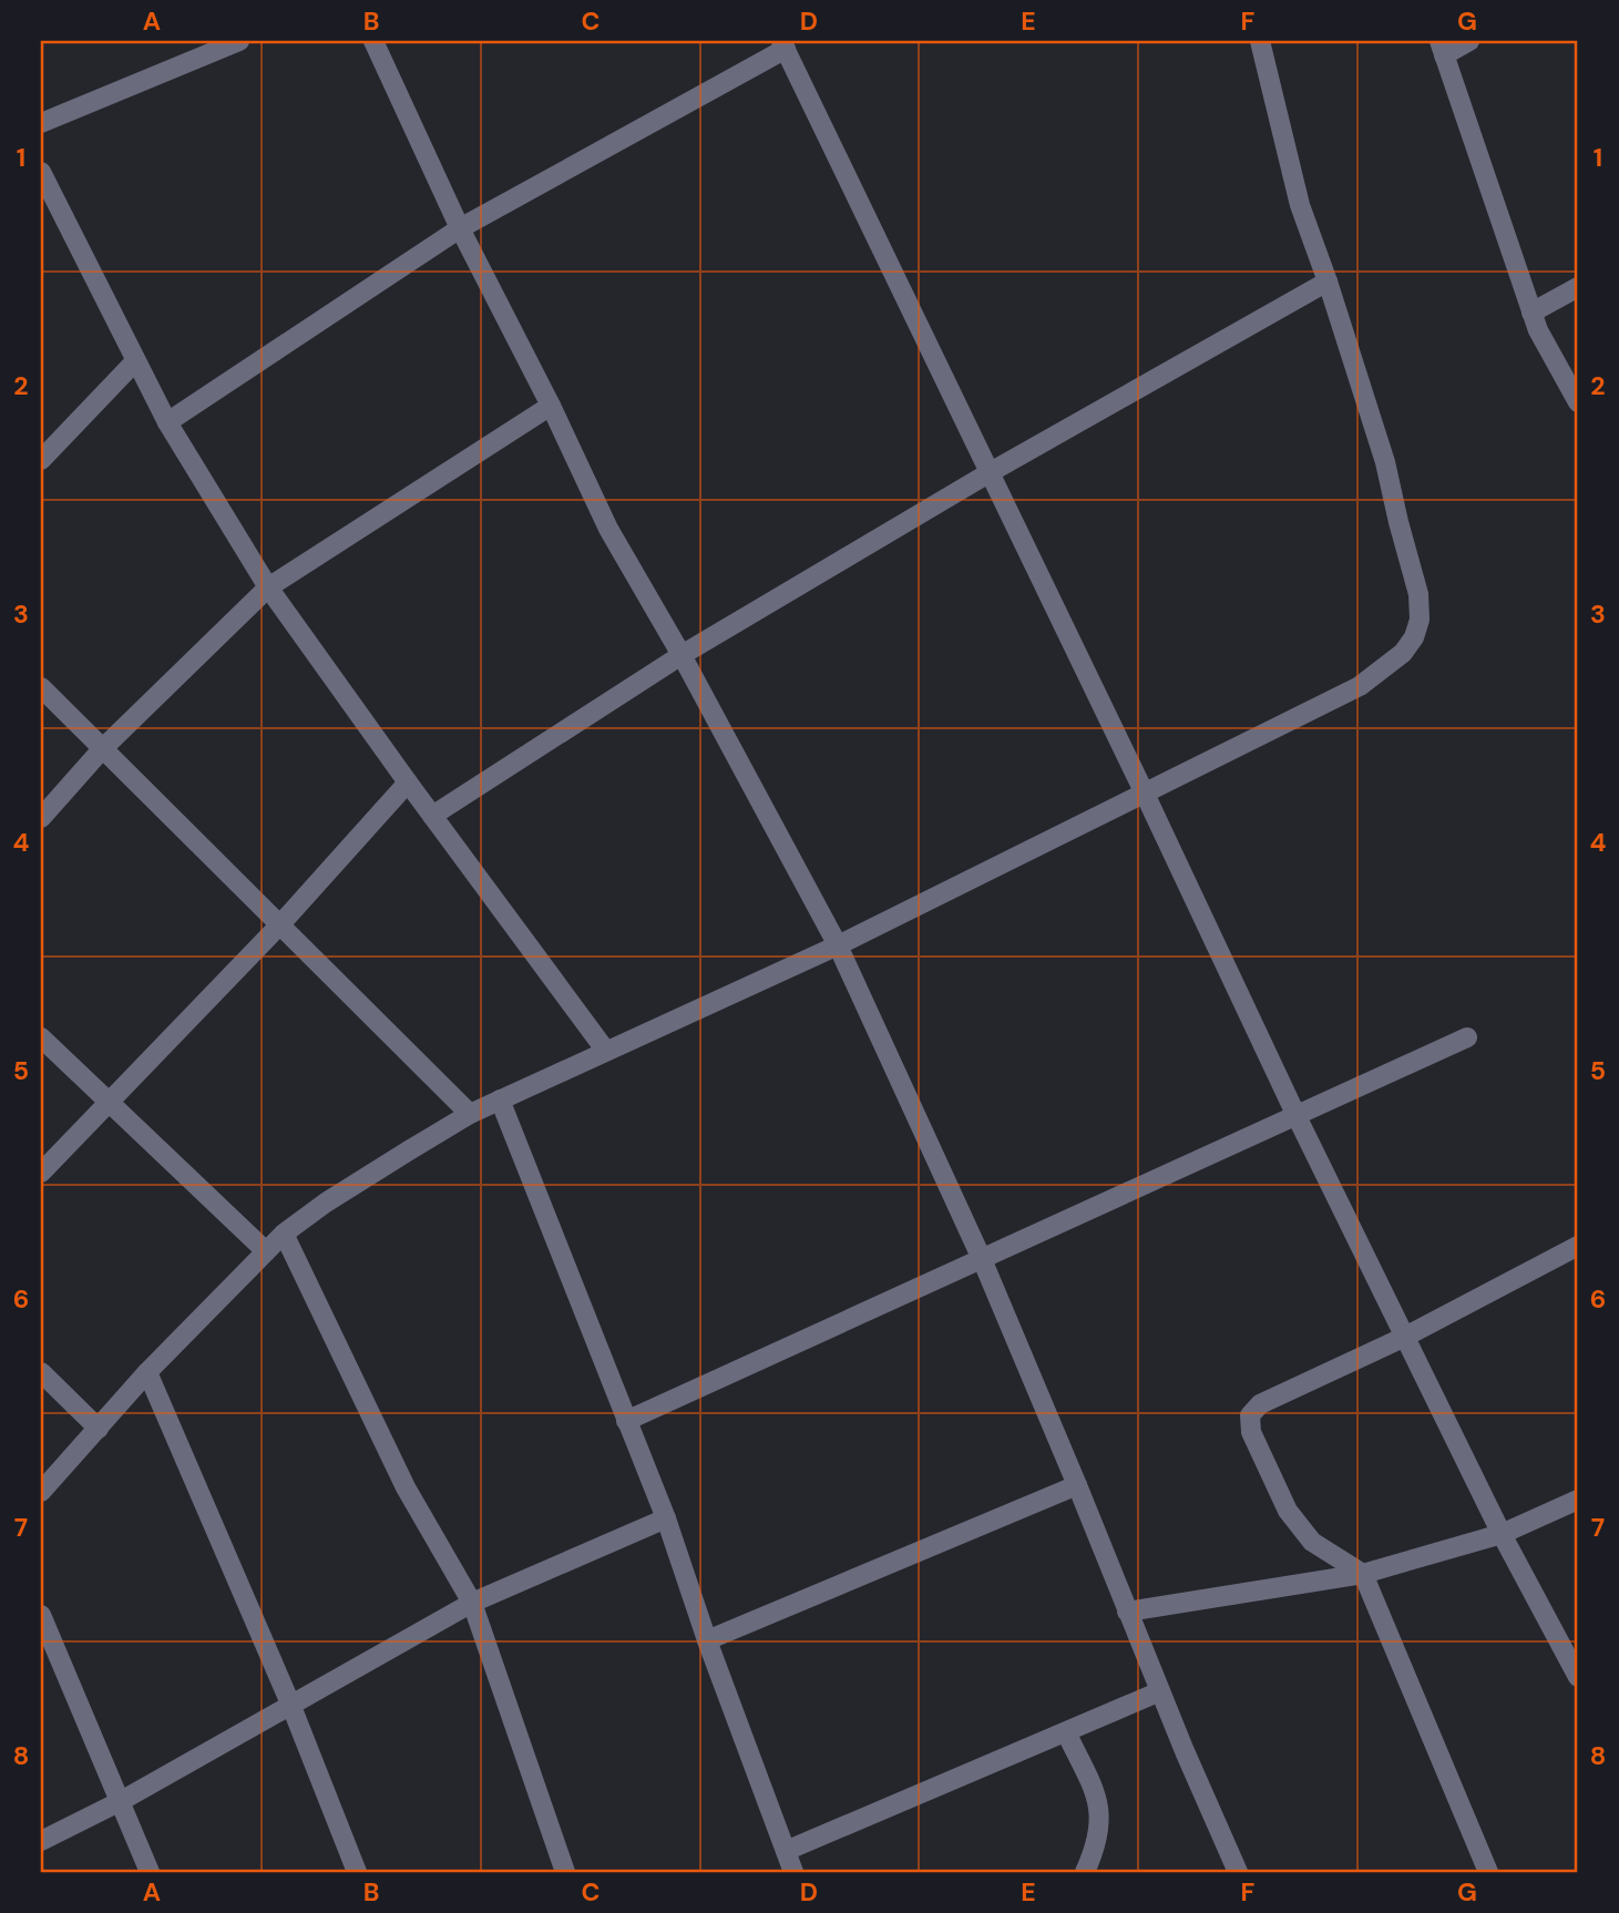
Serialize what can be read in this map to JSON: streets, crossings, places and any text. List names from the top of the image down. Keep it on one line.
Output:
{"grid":{"columns":["A","B","C","D","E","F","G"],"rows":["1","2","3","4","5","6","7","8"]}}
